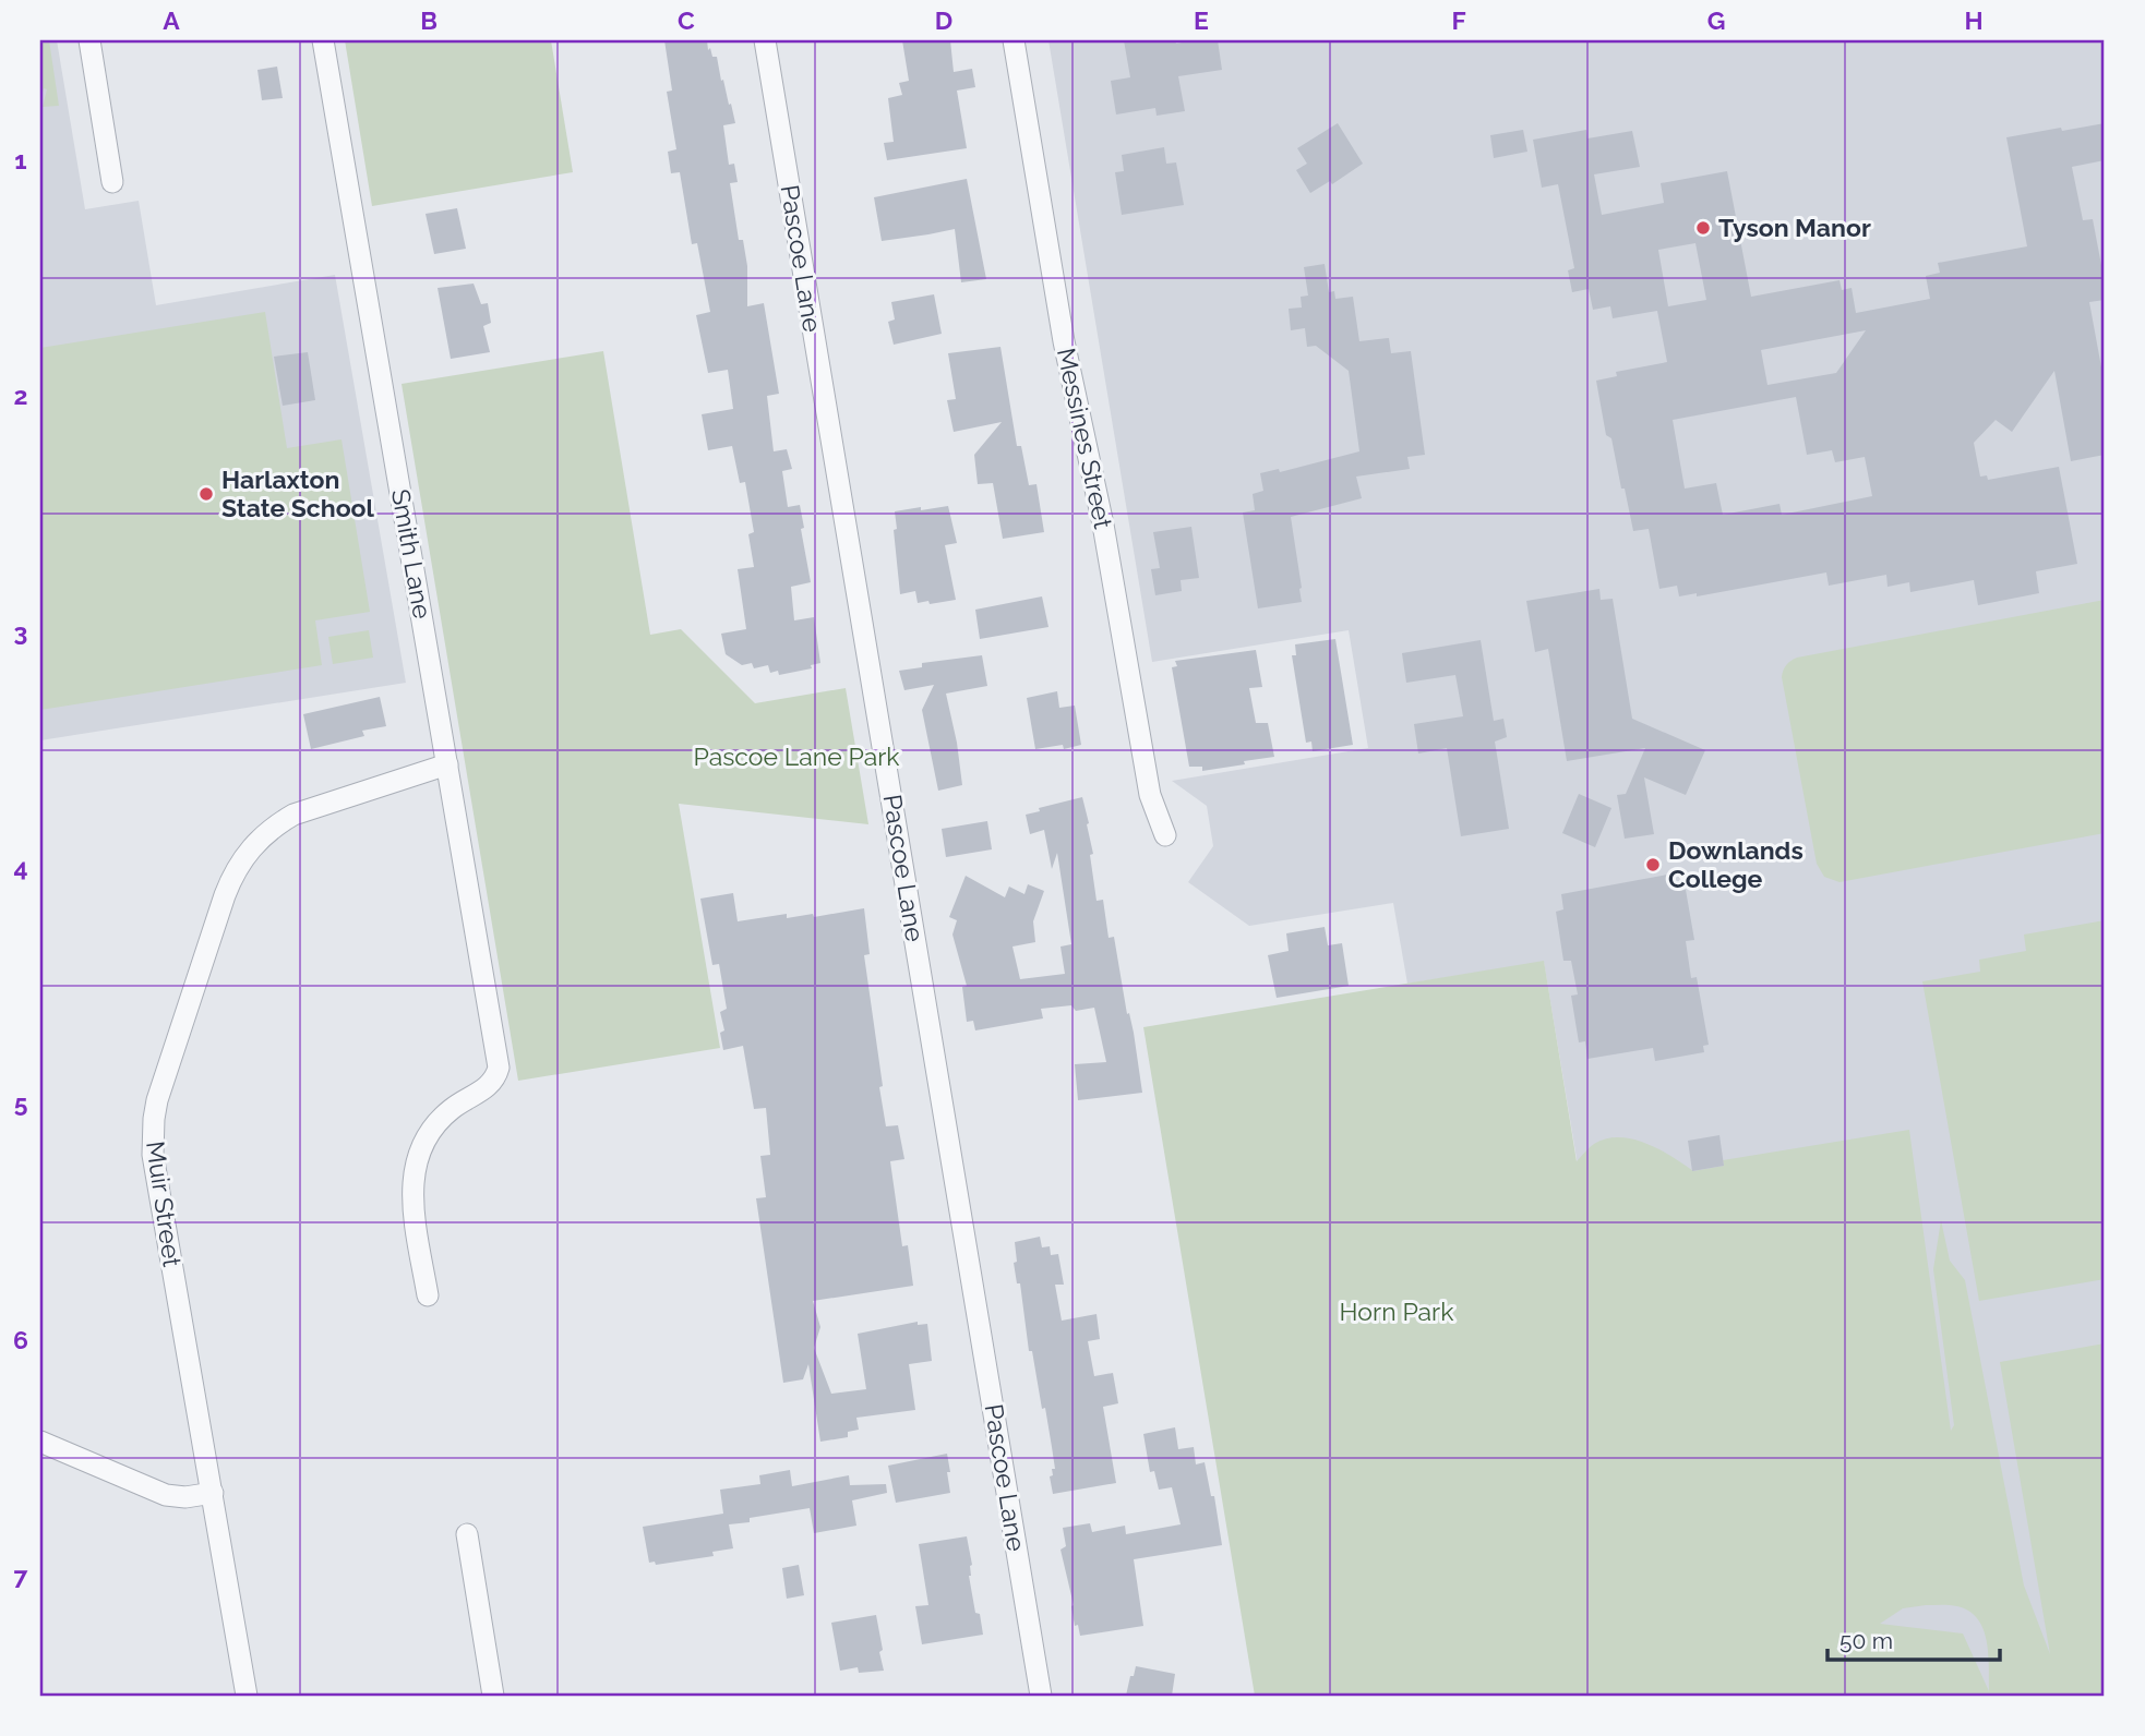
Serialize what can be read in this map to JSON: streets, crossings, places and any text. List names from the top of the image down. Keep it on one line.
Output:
{"streets":{"street":["Pascoe Lane","Messines Street","Smith Lane","Muir Street"]},"crossings":[["Smith Lane","Muir Street"]],"parks":["Pascoe Lane Park","Horn Park"],"places":["Tyson Manor","Harlaxton State School","Downlands College"],"scale_bar":"50 m","grid":{"columns":["A","B","C","D","E","F","G","H"],"rows":["1","2","3","4","5","6","7"]}}
